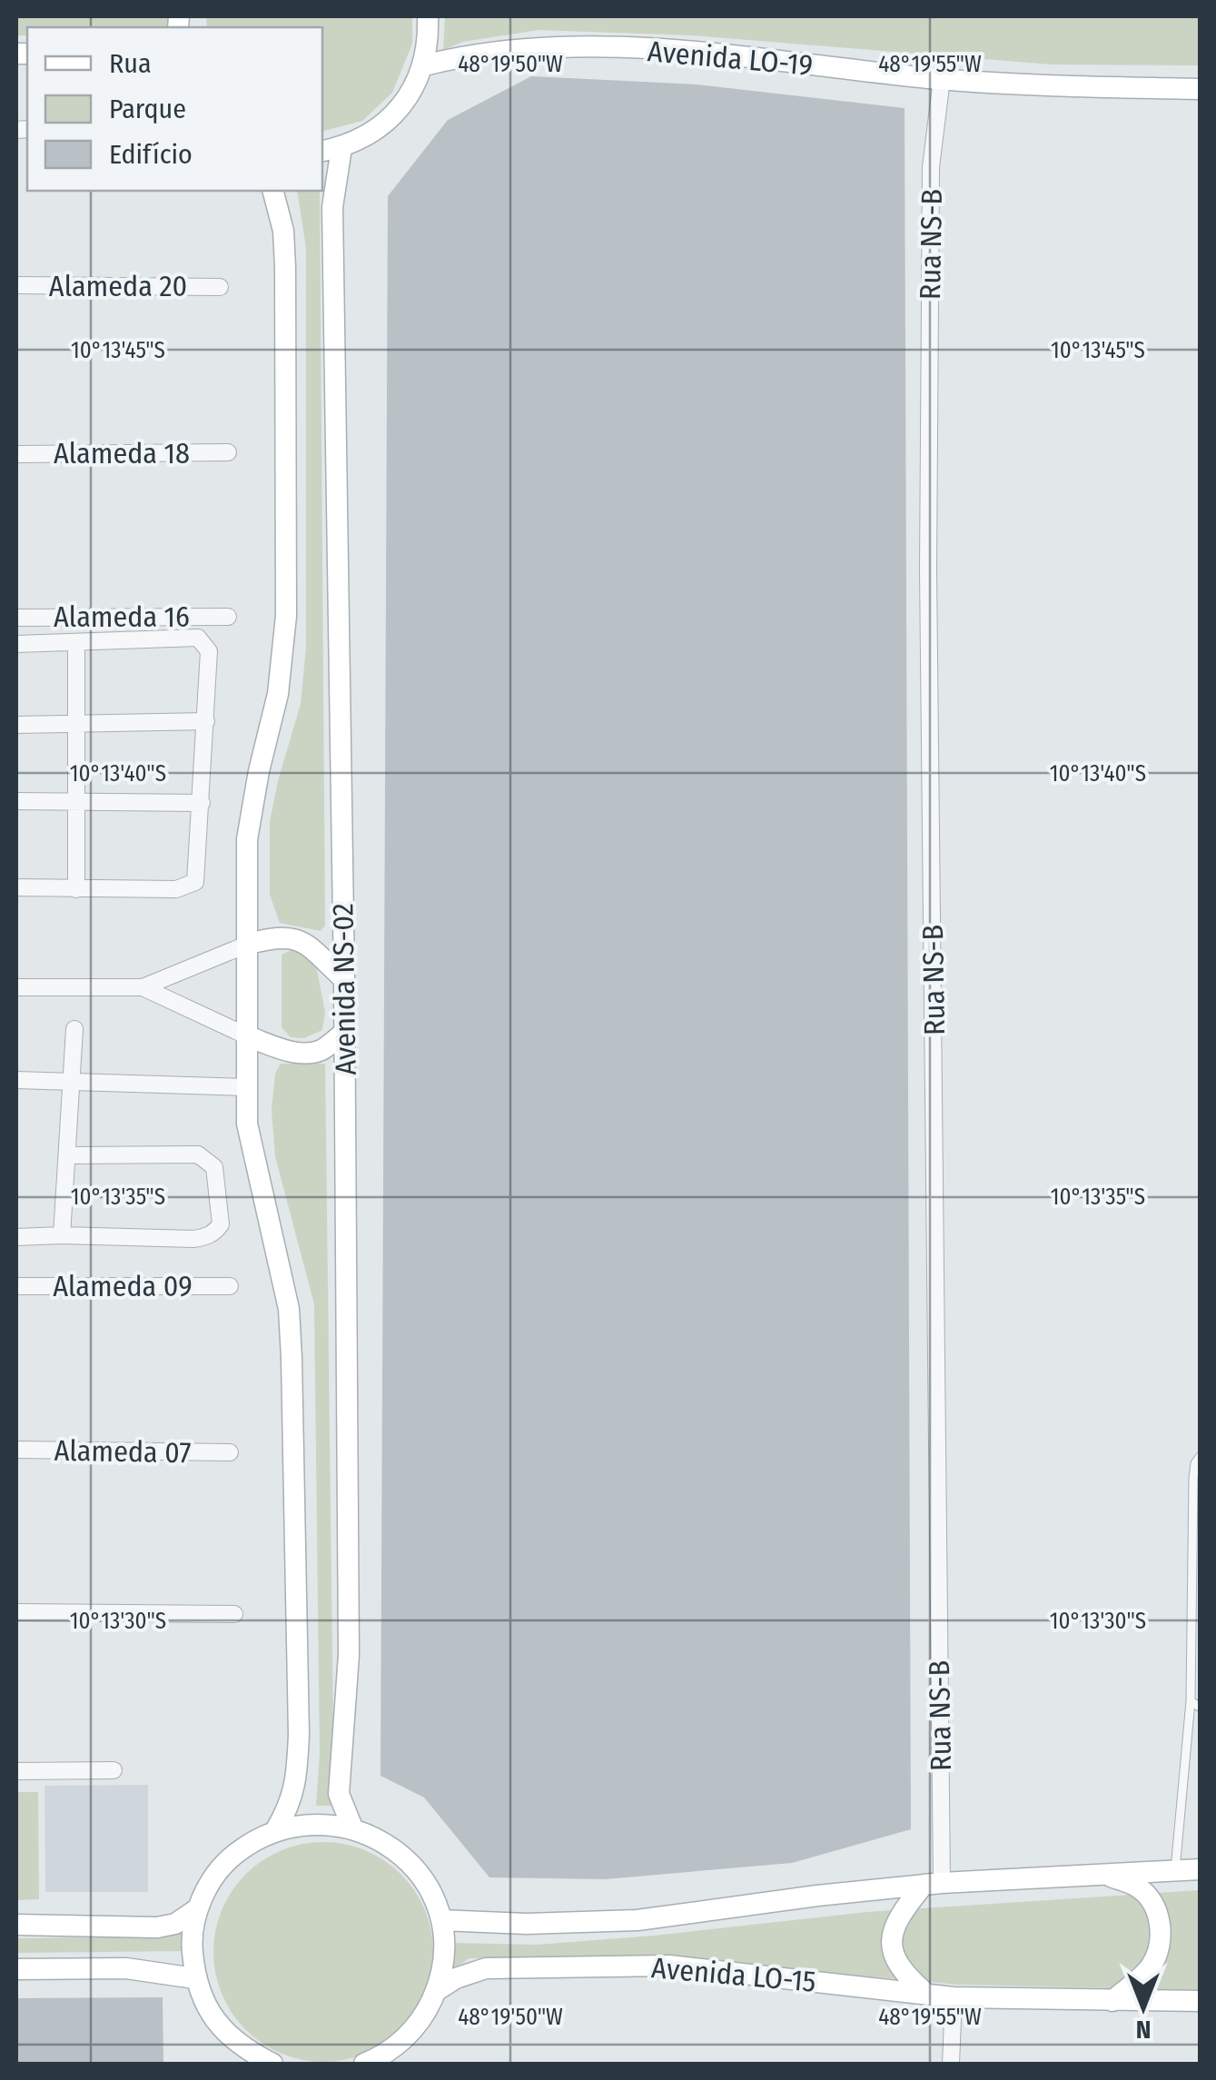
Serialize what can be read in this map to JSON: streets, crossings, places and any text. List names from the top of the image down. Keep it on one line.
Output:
{"streets":{"street":["Avenida LO-19","Rua NS-B","Alameda 20","Alameda 18","Alameda 16","Avenida NS-02","Alameda 09","Alameda 07","Avenida LO-15"]},"crossings":[["Avenida LO-19","Rua NS-B"],["Rua NS-B","Avenida LO-15"]],"legend":["Rua","Parque","Edifício"],"north":"bottom","coordinates":["48°19'50\"W","48°19'55\"W","10°13'45\"S","10°13'40\"S","10°13'35\"S","10°13'30\"S"]}
